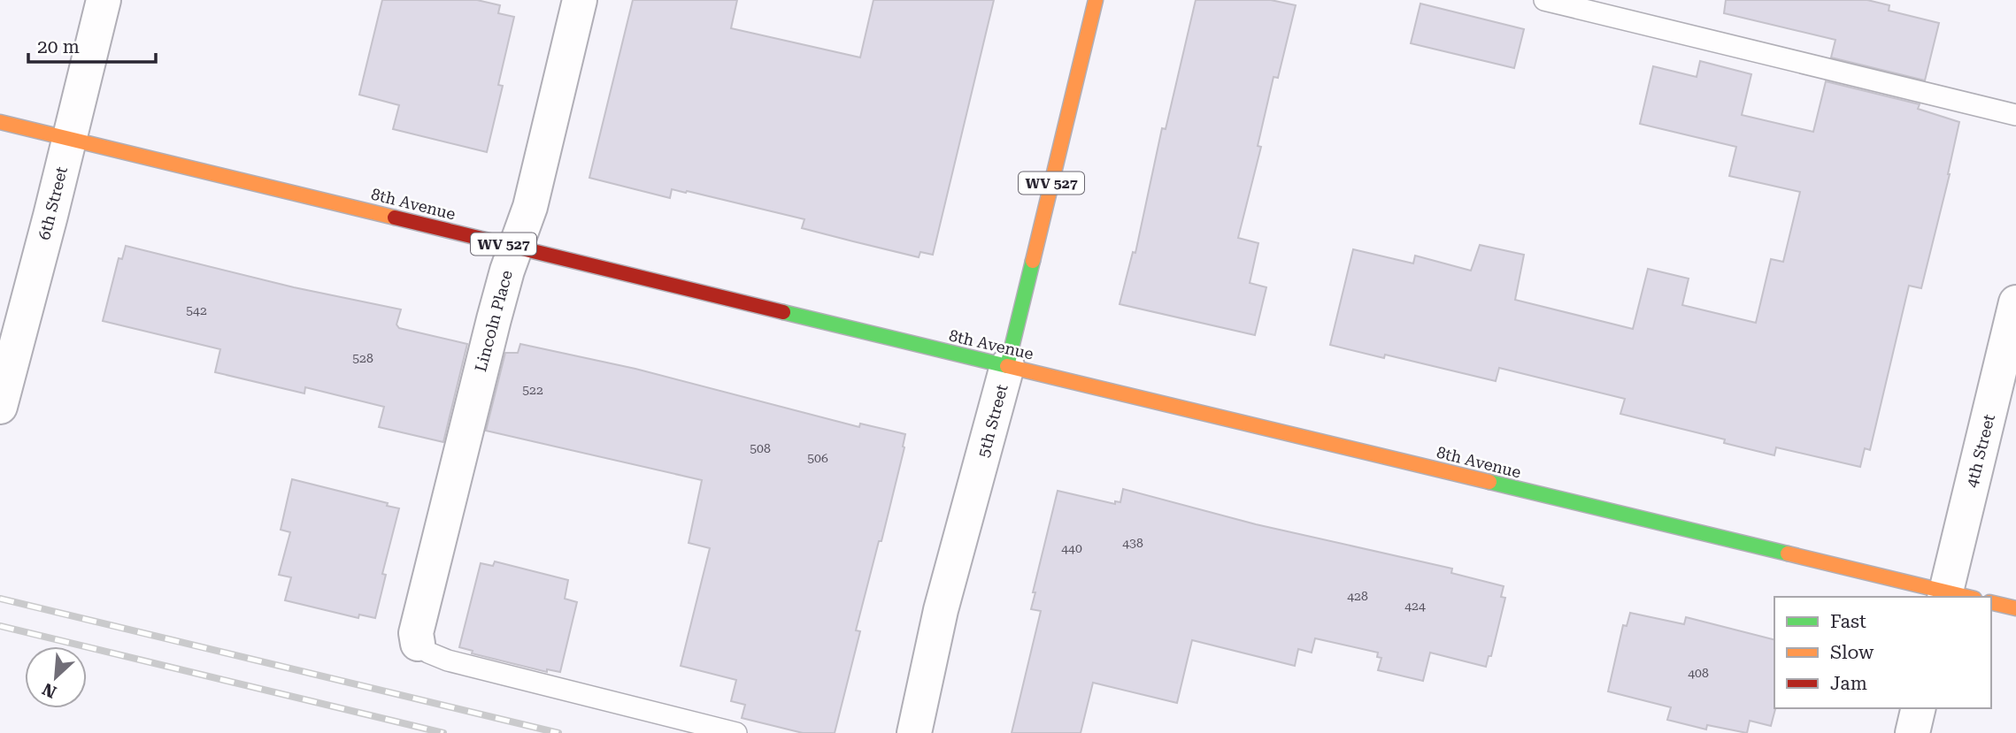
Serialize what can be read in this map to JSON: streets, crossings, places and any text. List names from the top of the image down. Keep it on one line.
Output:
{"streets":{"main road":["WV 527","8th Avenue","5th Street"],"street":["6th Street","Lincoln Place","4th Street"]},"crossings":[["6th Street","8th Avenue"],["8th Avenue","Lincoln Place"],["8th Avenue","5th Street"],["8th Avenue","4th Street"]],"house_numbers":["542","528","522","508","506","438","440","428","424","408"],"legend":["Fast","Slow","Jam"],"scale_bar":"20 m","north":"bottom left"}
